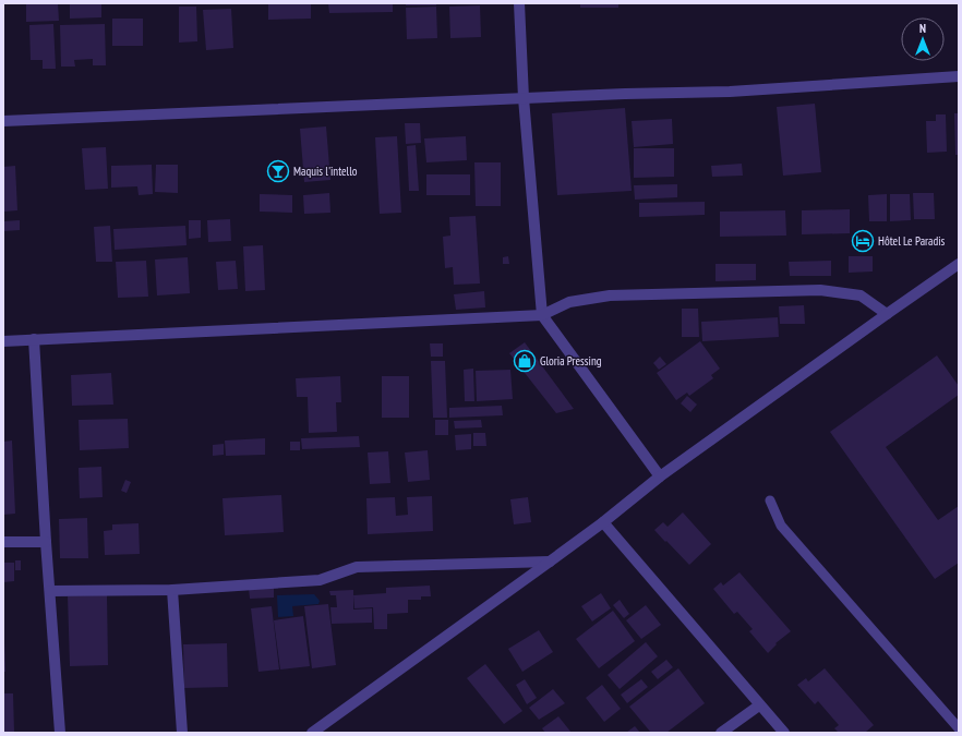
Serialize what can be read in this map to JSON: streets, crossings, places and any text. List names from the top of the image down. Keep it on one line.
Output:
{"places":{"bar":["Maquis l'intello"],"hotel":["Hôtel Le Paradis"],"shop":["Gloria Pressing"]},"north":"top"}
